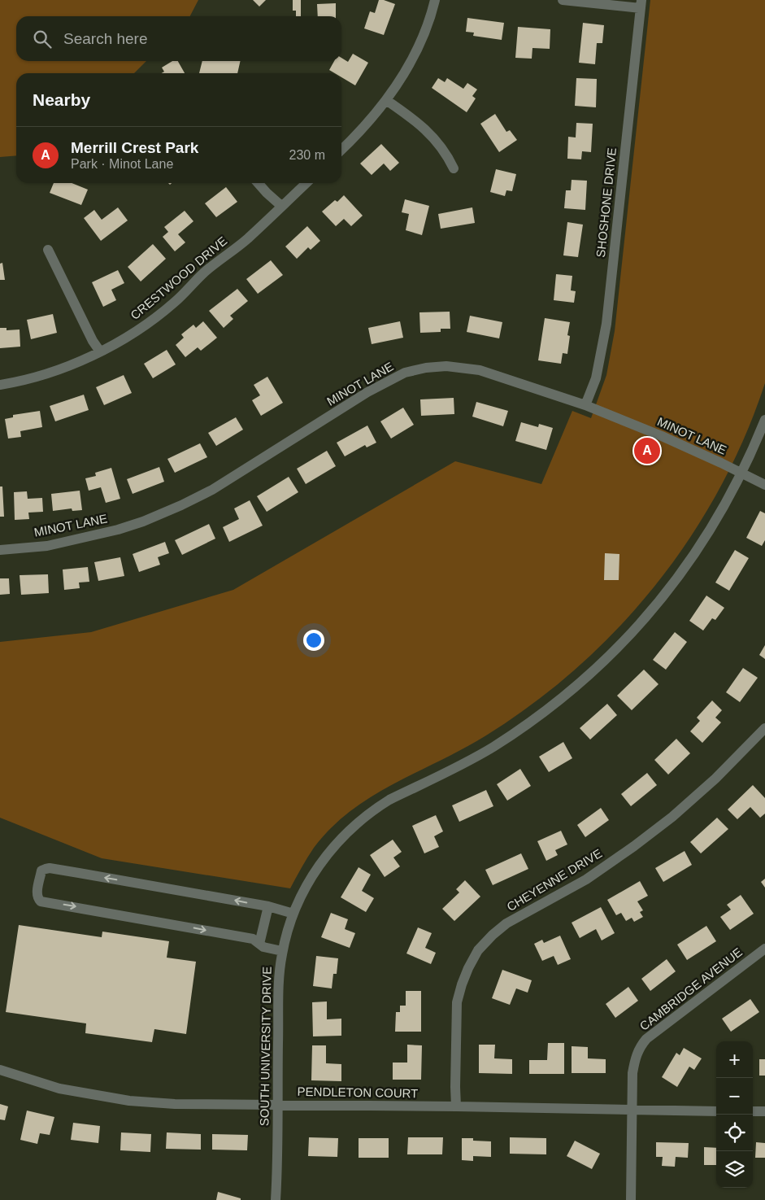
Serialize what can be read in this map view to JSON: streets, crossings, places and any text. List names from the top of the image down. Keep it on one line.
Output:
{"streets":{"street":["SHOSHONE DRIVE","CRESTWOOD DRIVE","MINOT LANE","CHEYENNE DRIVE","CAMBRIDGE AVENUE","SOUTH UNIVERSITY DRIVE","PENDLETON COURT"]},"crossings":[["SHOSHONE DRIVE","MINOT LANE"],["MINOT LANE","SOUTH UNIVERSITY DRIVE"],["CHEYENNE DRIVE","PENDLETON COURT"],["CAMBRIDGE AVENUE","PENDLETON COURT"],["SOUTH UNIVERSITY DRIVE","PENDLETON COURT"]],"page":{"search":"Search here","heading":"Nearby","list":[{"mark":"A","name":"Merrill Crest Park","note":"Park · Minot Lane","value":"230 m"}],"pins":"A","map_buttons":["+","−"]}}
